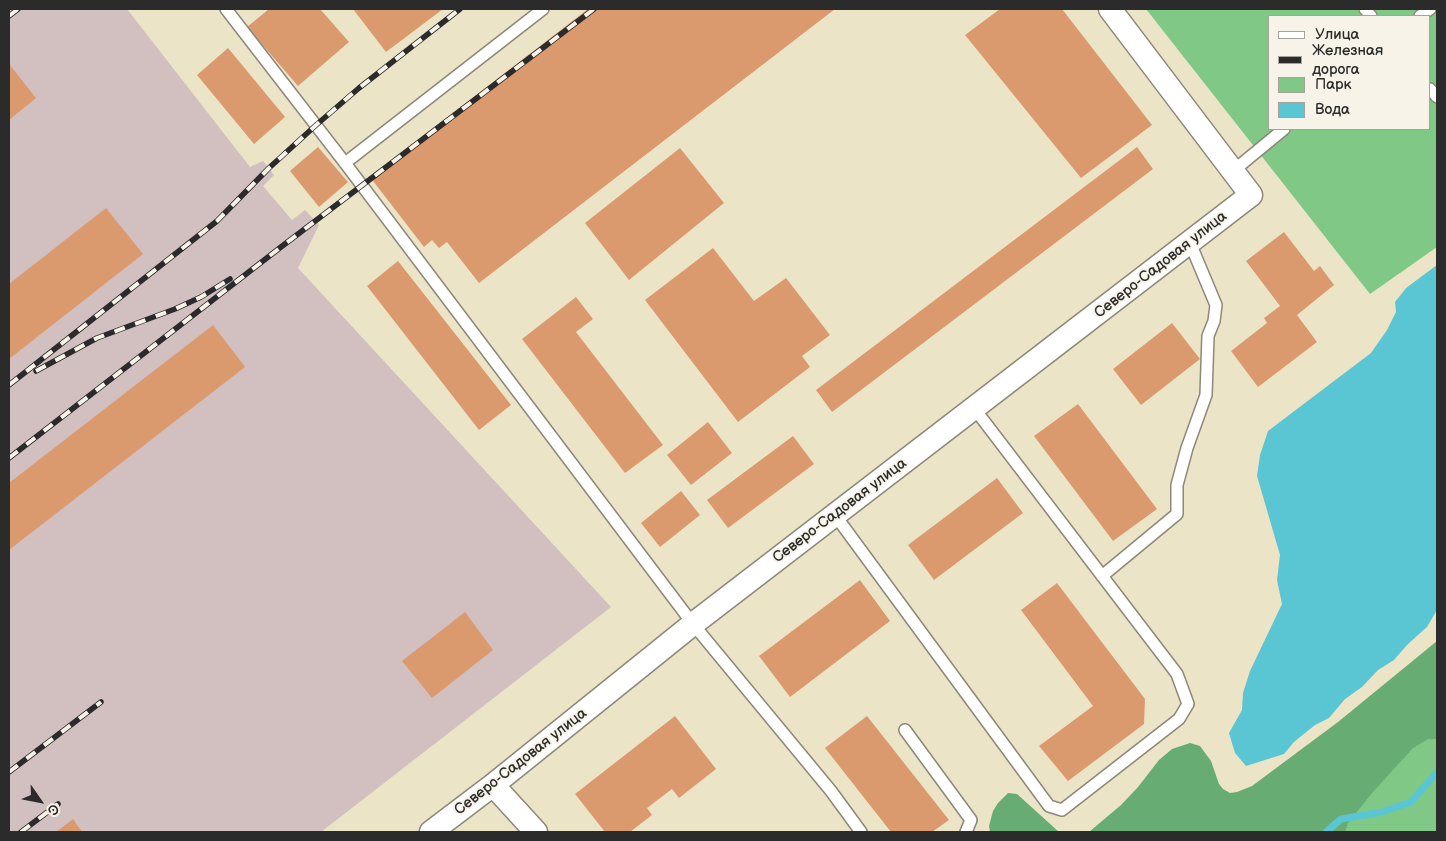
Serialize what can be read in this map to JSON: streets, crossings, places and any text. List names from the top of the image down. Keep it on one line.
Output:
{"streets":{"street":["Северо-Садовая улица"]},"legend":["Улица","Железная дорога","Парк","Вода"],"north":"bottom right"}
